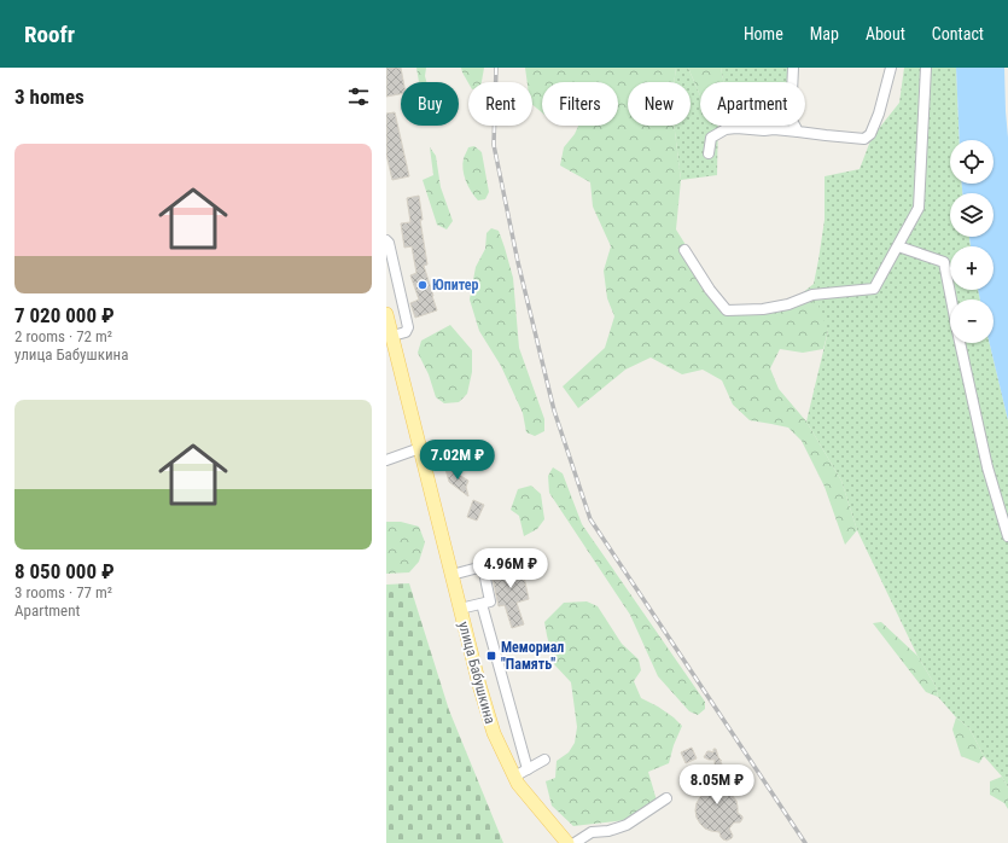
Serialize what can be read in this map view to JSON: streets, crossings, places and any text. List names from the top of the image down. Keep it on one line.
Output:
{"streets":{"main road":["улица Бабушкина"]},"places":{"other":["Юпитер"],"transit":["Мемориал \"Память\""]},"page":{"header":"Roofr","nav":["Home","Map","About","Contact"],"heading":"3 homes","chip":["Buy","Rent","Filters","New","Apartment"],"list":[{"name":"7 020 000 ₽","note":"2 rooms · 72 m² · улица Бабушкина"},{"name":"8 050 000 ₽","note":"3 rooms · 77 m² · Apartment"}],"map_buttons":["+","−"],"price":["7.02M ₽","4.96M ₽","8.05M ₽"]}}
